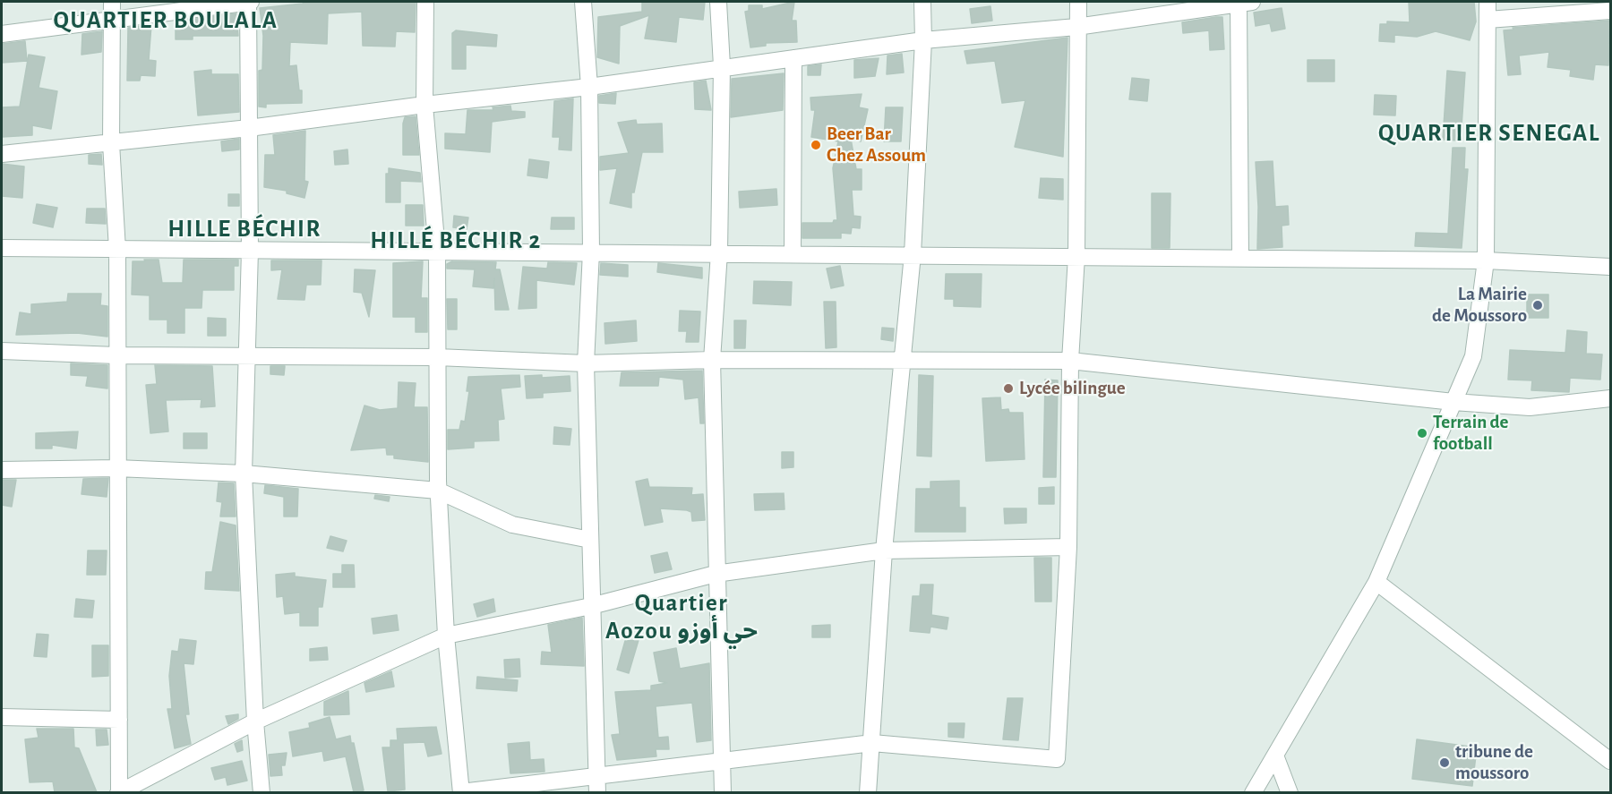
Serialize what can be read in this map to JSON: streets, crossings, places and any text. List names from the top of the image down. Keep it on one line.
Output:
{"districts":["QUARTIER BOULALA","QUARTIER SENEGAL","HILLE BÉCHIR","HILLÉ BÉCHIR 2","Quartier Aozou حي أوزو"],"places":["Beer Bar Chez Assoum","La Mairie de Moussoro","Lycée bilingue","Terrain de football","tribune de moussoro"]}
